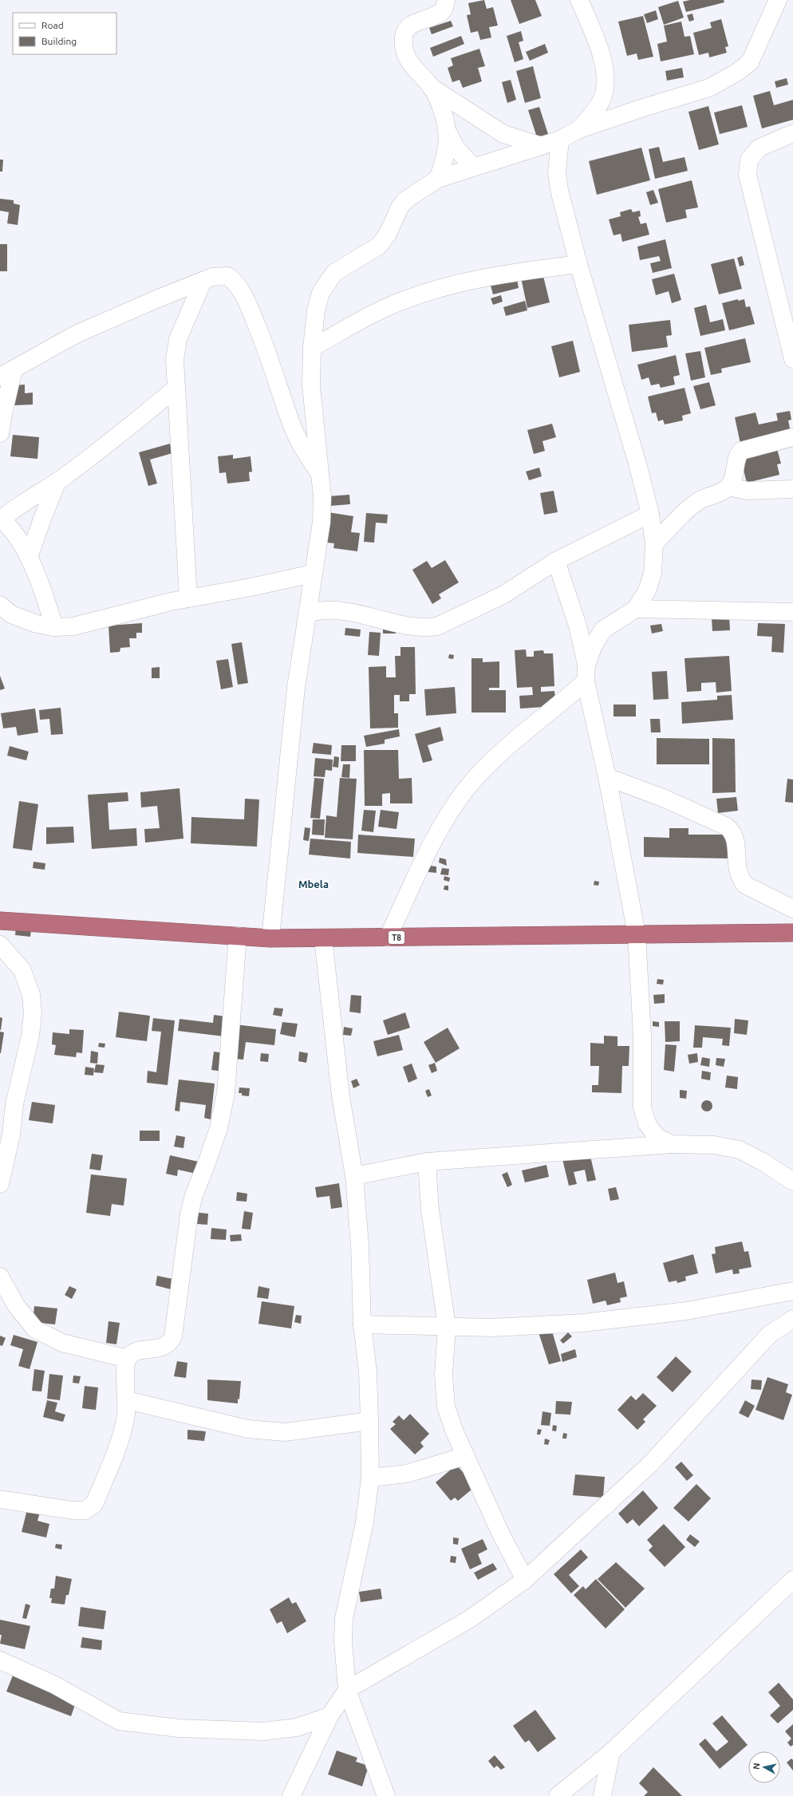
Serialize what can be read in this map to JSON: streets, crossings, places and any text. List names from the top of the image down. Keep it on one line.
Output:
{"streets":{"highway":["T8"]},"districts":["Mbela"],"legend":["Road","Building"],"north":"left"}
